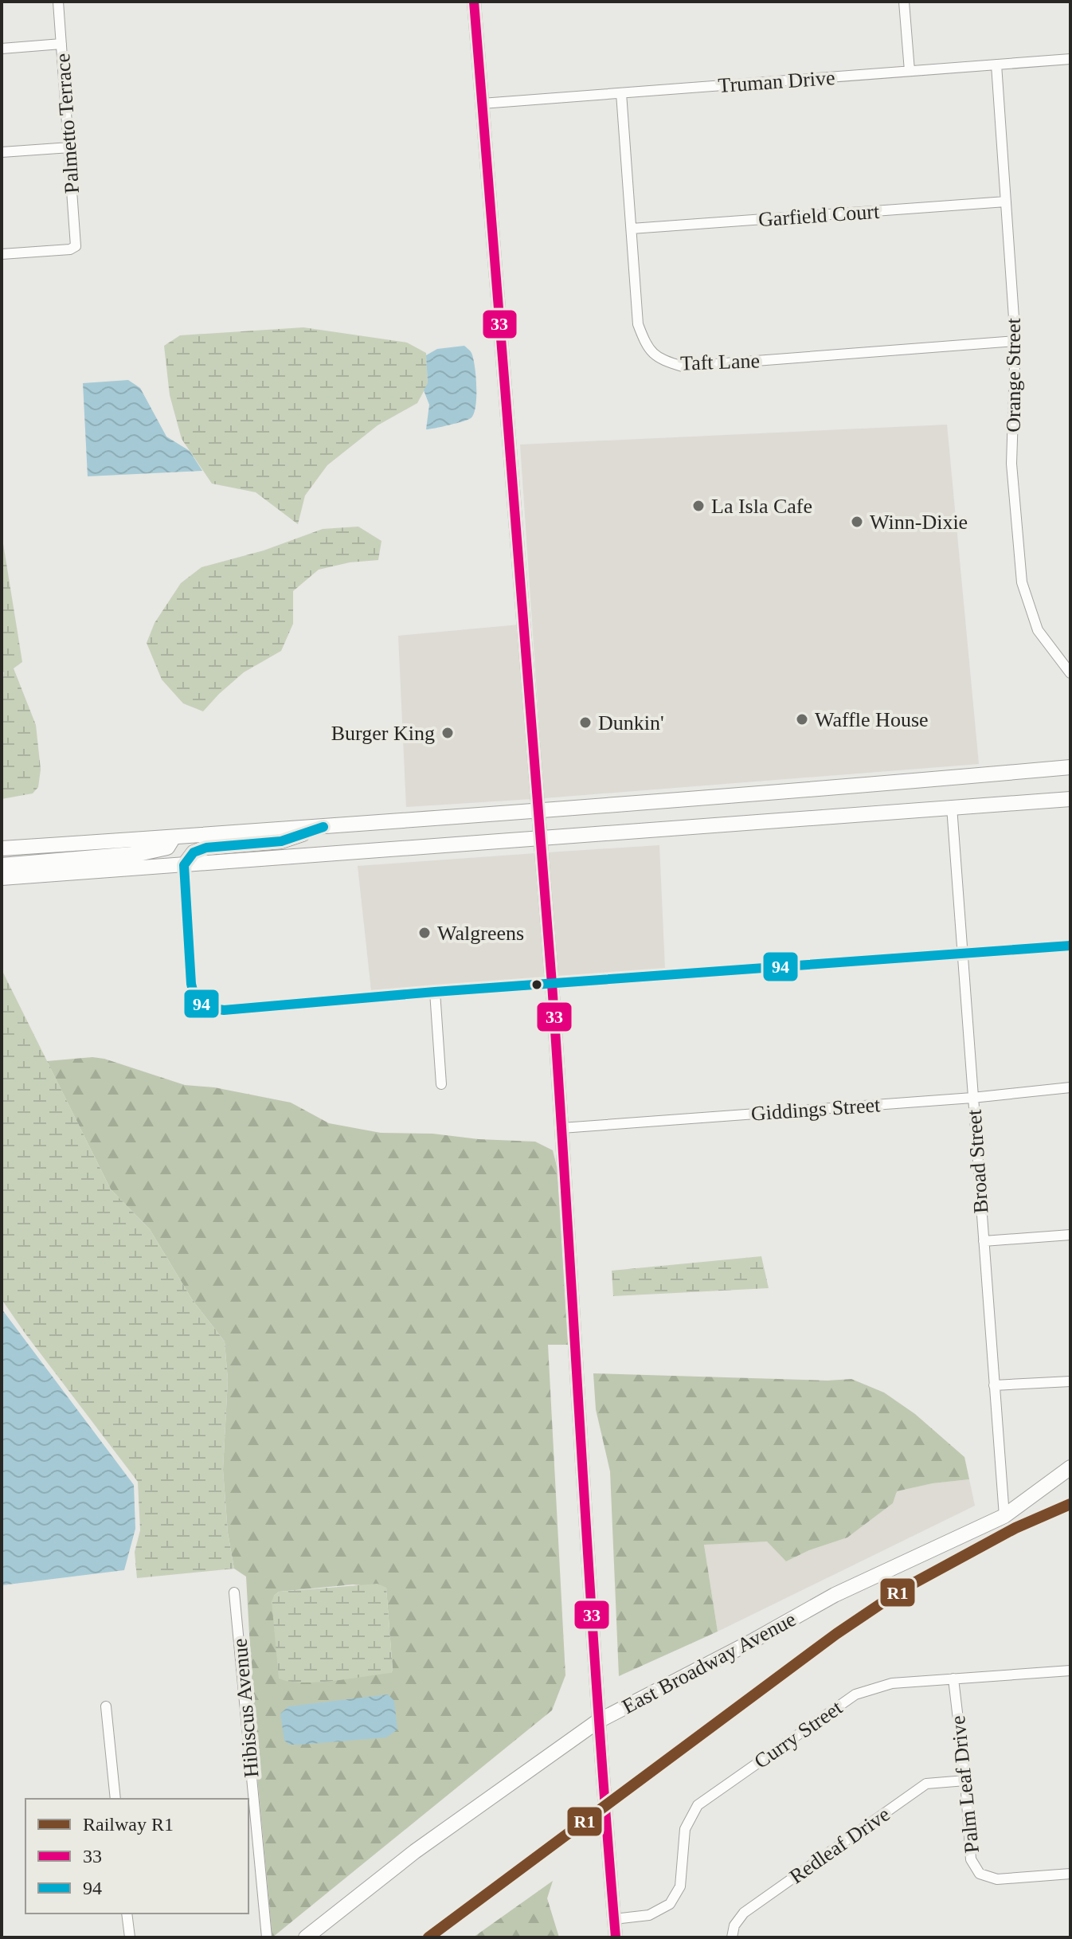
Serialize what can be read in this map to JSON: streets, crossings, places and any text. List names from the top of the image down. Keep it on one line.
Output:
{"streets":{"main road":["East Broadway Avenue"],"street":["Truman Drive","Palmetto Terrace","Garfield Court","Taft Lane","Orange Street","Giddings Street","Broad Street","Hibiscus Avenue","Curry Street","Palm Leaf Drive","Redleaf Drive"]},"crossings":[["Truman Drive","Taft Lane"],["Truman Drive","Orange Street"],["Garfield Court","Taft Lane"],["Garfield Court","Orange Street"],["Taft Lane","Orange Street"],["Giddings Street","Broad Street"],["Broad Street","East Broadway Avenue"],["Curry Street","Palm Leaf Drive"],["Palm Leaf Drive","Redleaf Drive"]],"places":["La Isla Cafe","Winn-Dixie","Waffle House","Dunkin'","Burger King","Walgreens"],"lines":["transit line 33","transit line 94","rail line R1"],"legend":["Railway R1","33","94"]}
